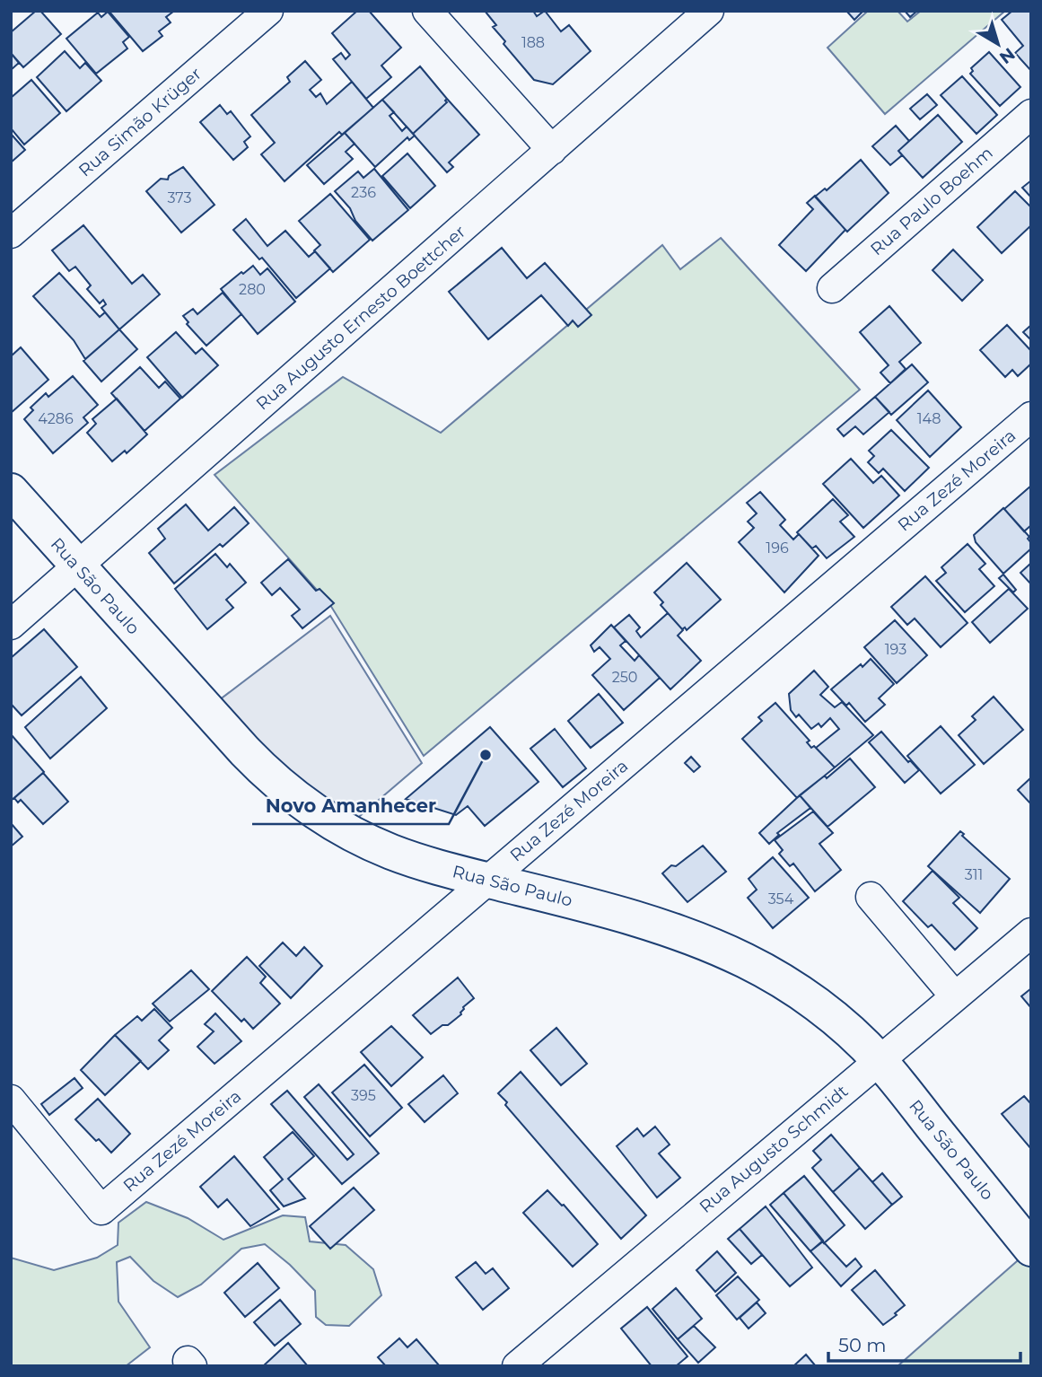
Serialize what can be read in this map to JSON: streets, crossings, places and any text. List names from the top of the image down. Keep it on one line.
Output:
{"streets":{"main road":["Rua São Paulo"],"street":["Rua Simão Krüger","Rua Paulo Boehm","Rua Augusto Ernesto Boettcher","Rua Zezé Moreira","Rua Augusto Schmidt"]},"crossings":[["Rua Augusto Ernesto Boettcher","Rua São Paulo"],["Rua Zezé Moreira","Rua São Paulo"],["Rua São Paulo","Rua Augusto Schmidt"]],"places":["Novo Amanhecer"],"house_numbers":["188","236","373","280","4286","148","196","193","250","311","354","395"],"scale_bar":"50 m","north":"bottom right"}
